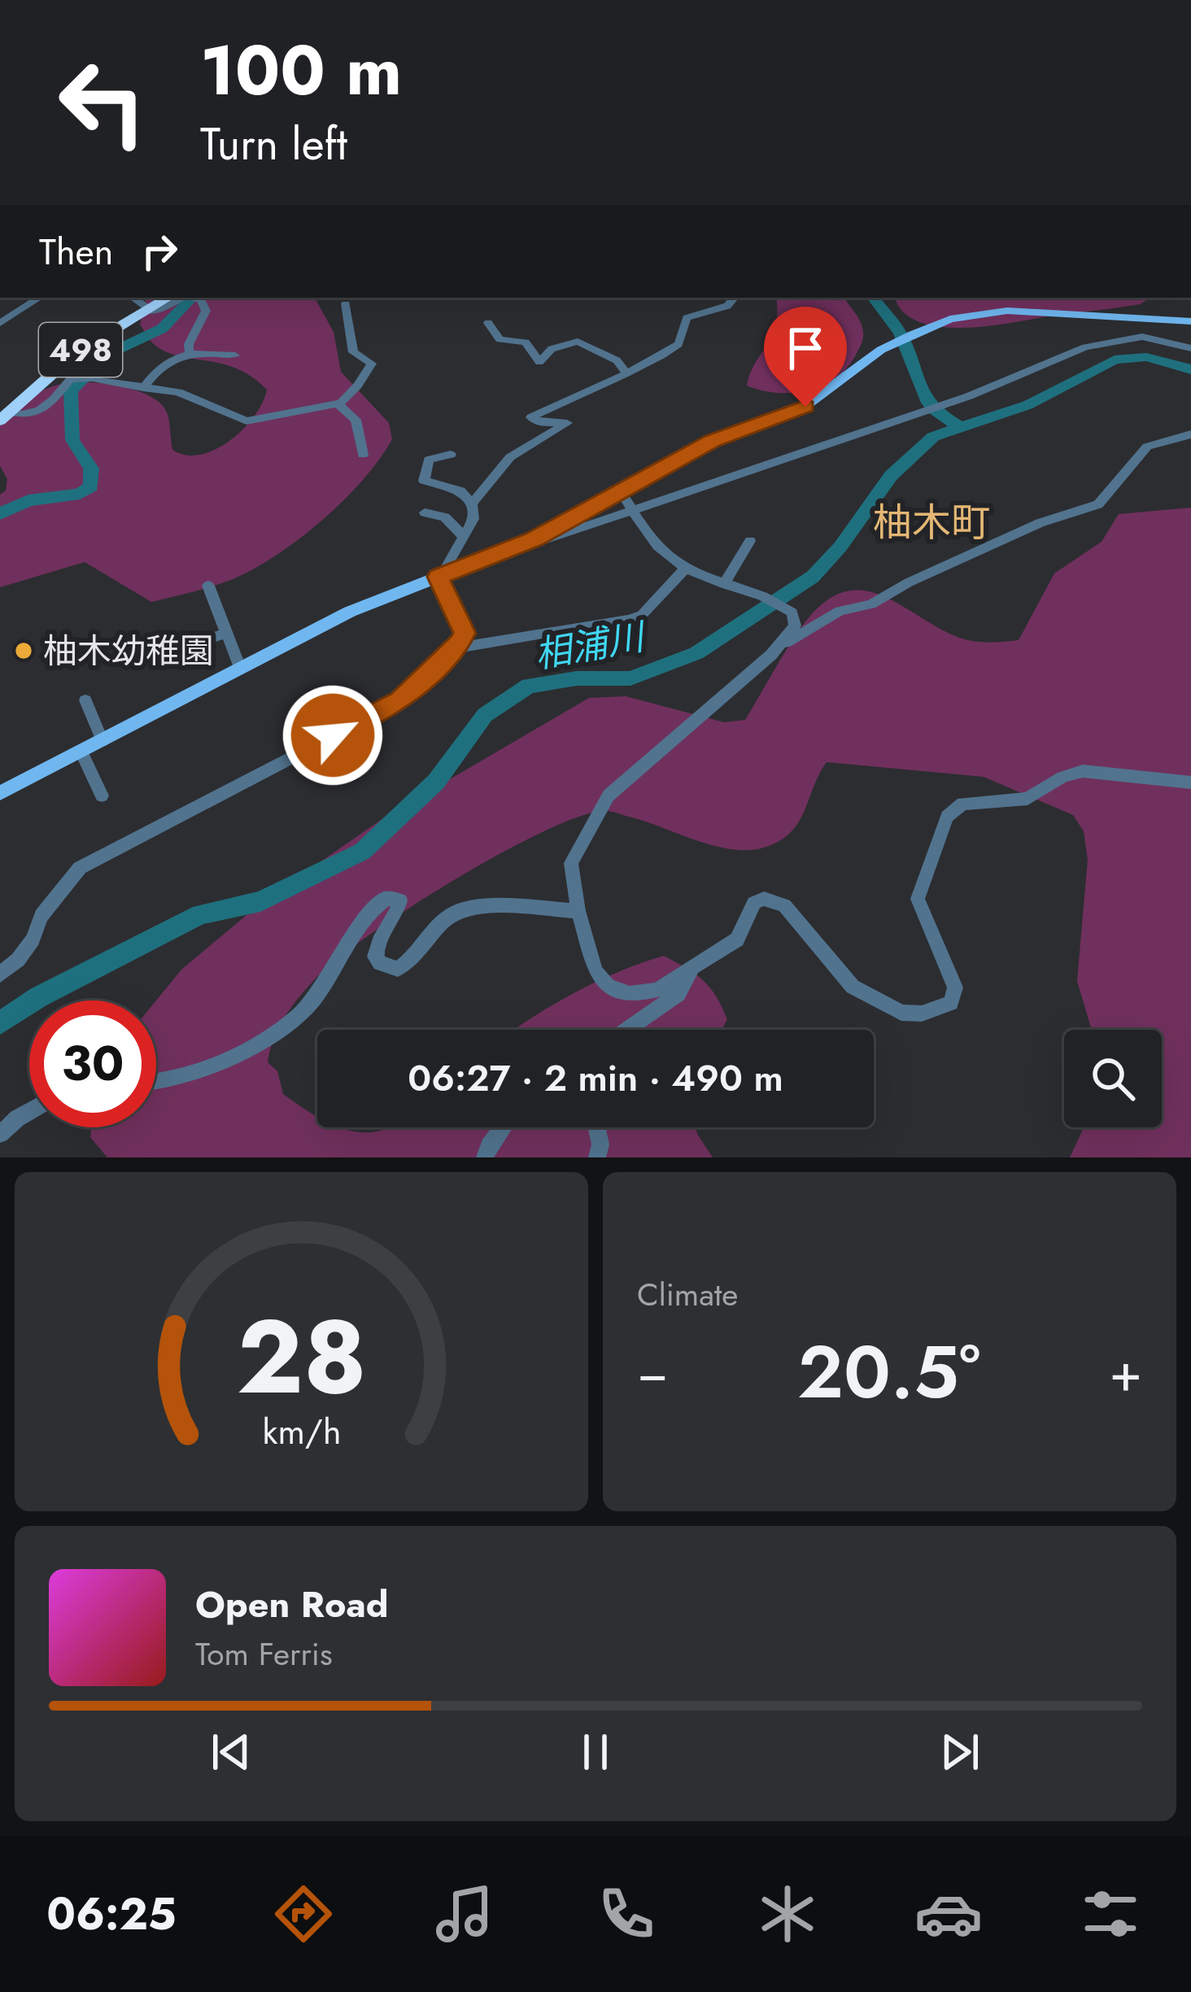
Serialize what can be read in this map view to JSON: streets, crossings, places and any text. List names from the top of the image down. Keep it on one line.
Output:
{"streets":{"highway":["498"]},"districts":["柚木町"],"water":["相浦川"],"places":["柚木幼稚園"],"page":{"turn":["100 m","Turn left"],"then":"Then","limit":"30","trip":"06:27 · 2 min · 490 m","tile":"Climate","heat":["−","20.5°","+"],"song":["Open Road","Tom Ferris"],"tabs":"06:25","gauge":["28","km/h"]}}
